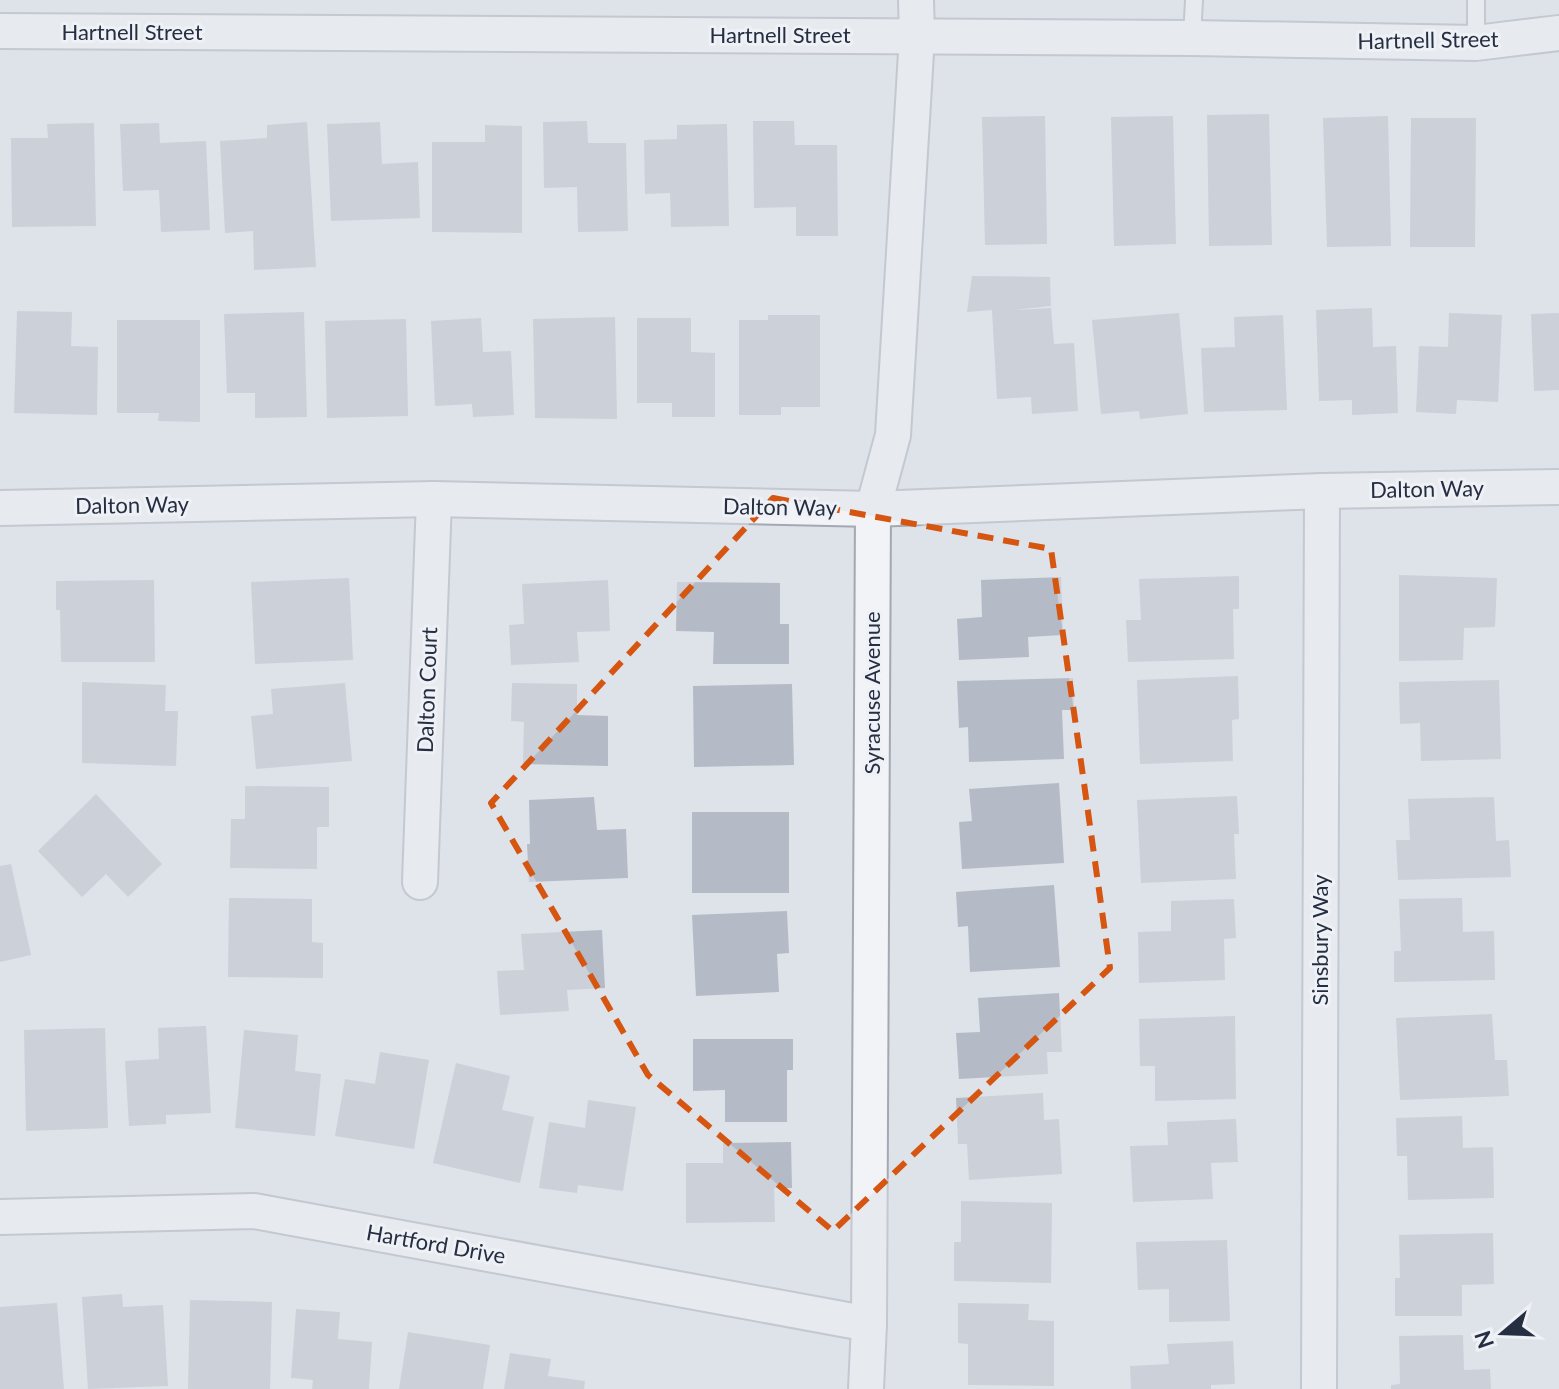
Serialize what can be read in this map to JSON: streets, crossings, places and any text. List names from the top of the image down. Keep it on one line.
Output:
{"streets":{"street":["Hartnell Street","Dalton Way","Dalton Court","Syracuse Avenue","Sinsbury Way","Hartford Drive"]},"crossings":[["Hartnell Street","Syracuse Avenue"],["Dalton Way","Dalton Court"],["Dalton Way","Syracuse Avenue"],["Dalton Way","Sinsbury Way"],["Syracuse Avenue","Hartford Drive"]],"north":"left"}
